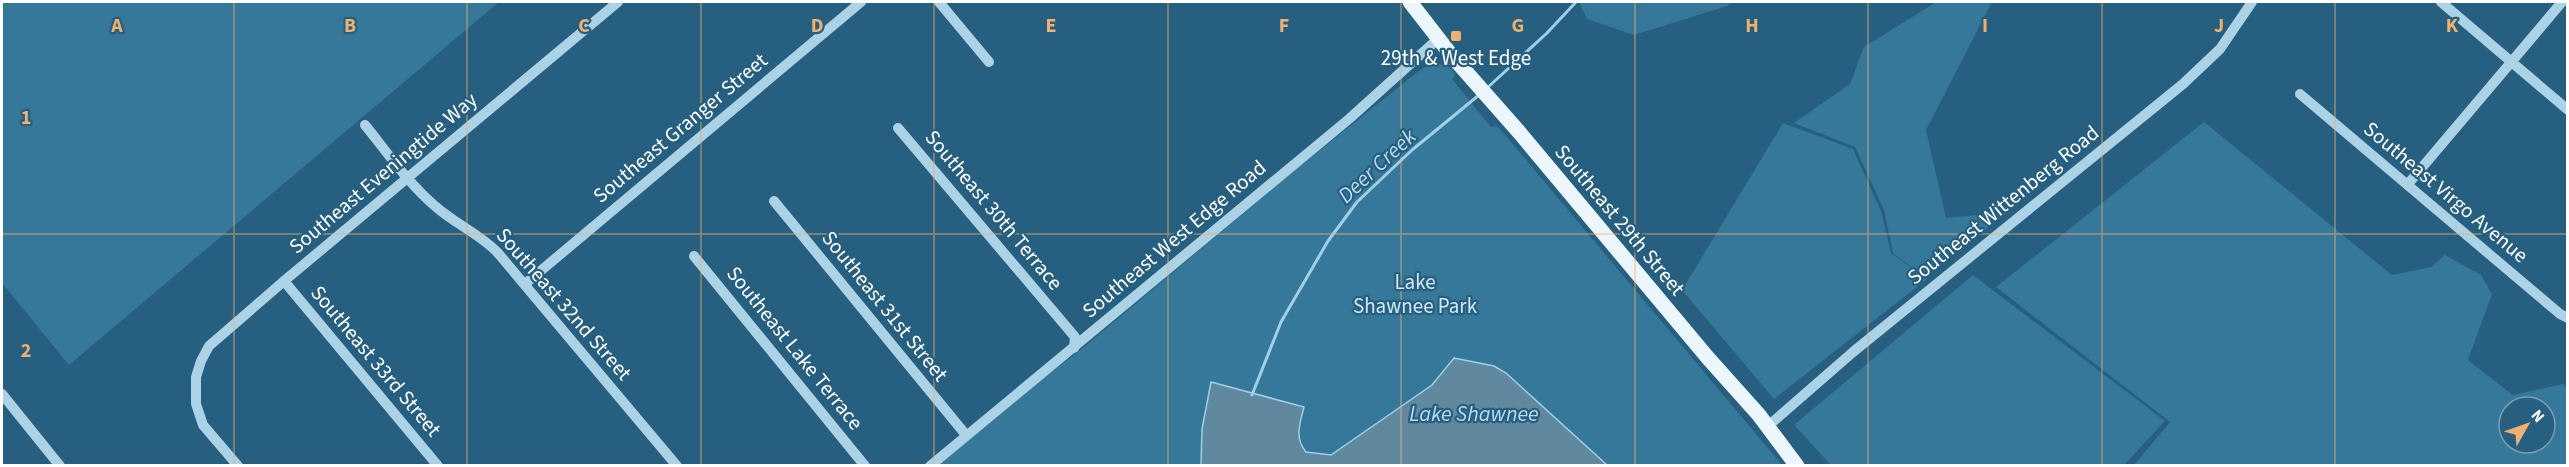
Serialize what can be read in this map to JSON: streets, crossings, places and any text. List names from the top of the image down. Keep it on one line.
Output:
{"streets":{"main road":["Southeast 29th Street"],"street":["Southeast Granger Street","Southeast Eveningtide Way","Southeast Virgo Avenue","Southeast Wittenberg Road","Southeast 30th Terrace","Southeast West Edge Road","Southeast 32nd Street","Southeast 31st Street","Southeast Lake Terrace","Southeast 33rd Street"]},"crossings":[["Southeast Granger Street","Southeast 32nd Street"],["Southeast Eveningtide Way","Southeast 32nd Street"],["Southeast Eveningtide Way","Southeast 33rd Street"],["Southeast Wittenberg Road","Southeast 29th Street"],["Southeast 30th Terrace","Southeast West Edge Road"],["Southeast 29th Street","Southeast West Edge Road"],["Southeast West Edge Road","Southeast 31st Street"]],"water":["Deer Creek","Lake Shawnee"],"parks":["Lake Shawnee Park"],"places":{"transit":["29th & West Edge"]},"north":"top right","grid":{"columns":["A","B","C","D","E","F","G","H","I","J","K"],"rows":["1","2"]}}
